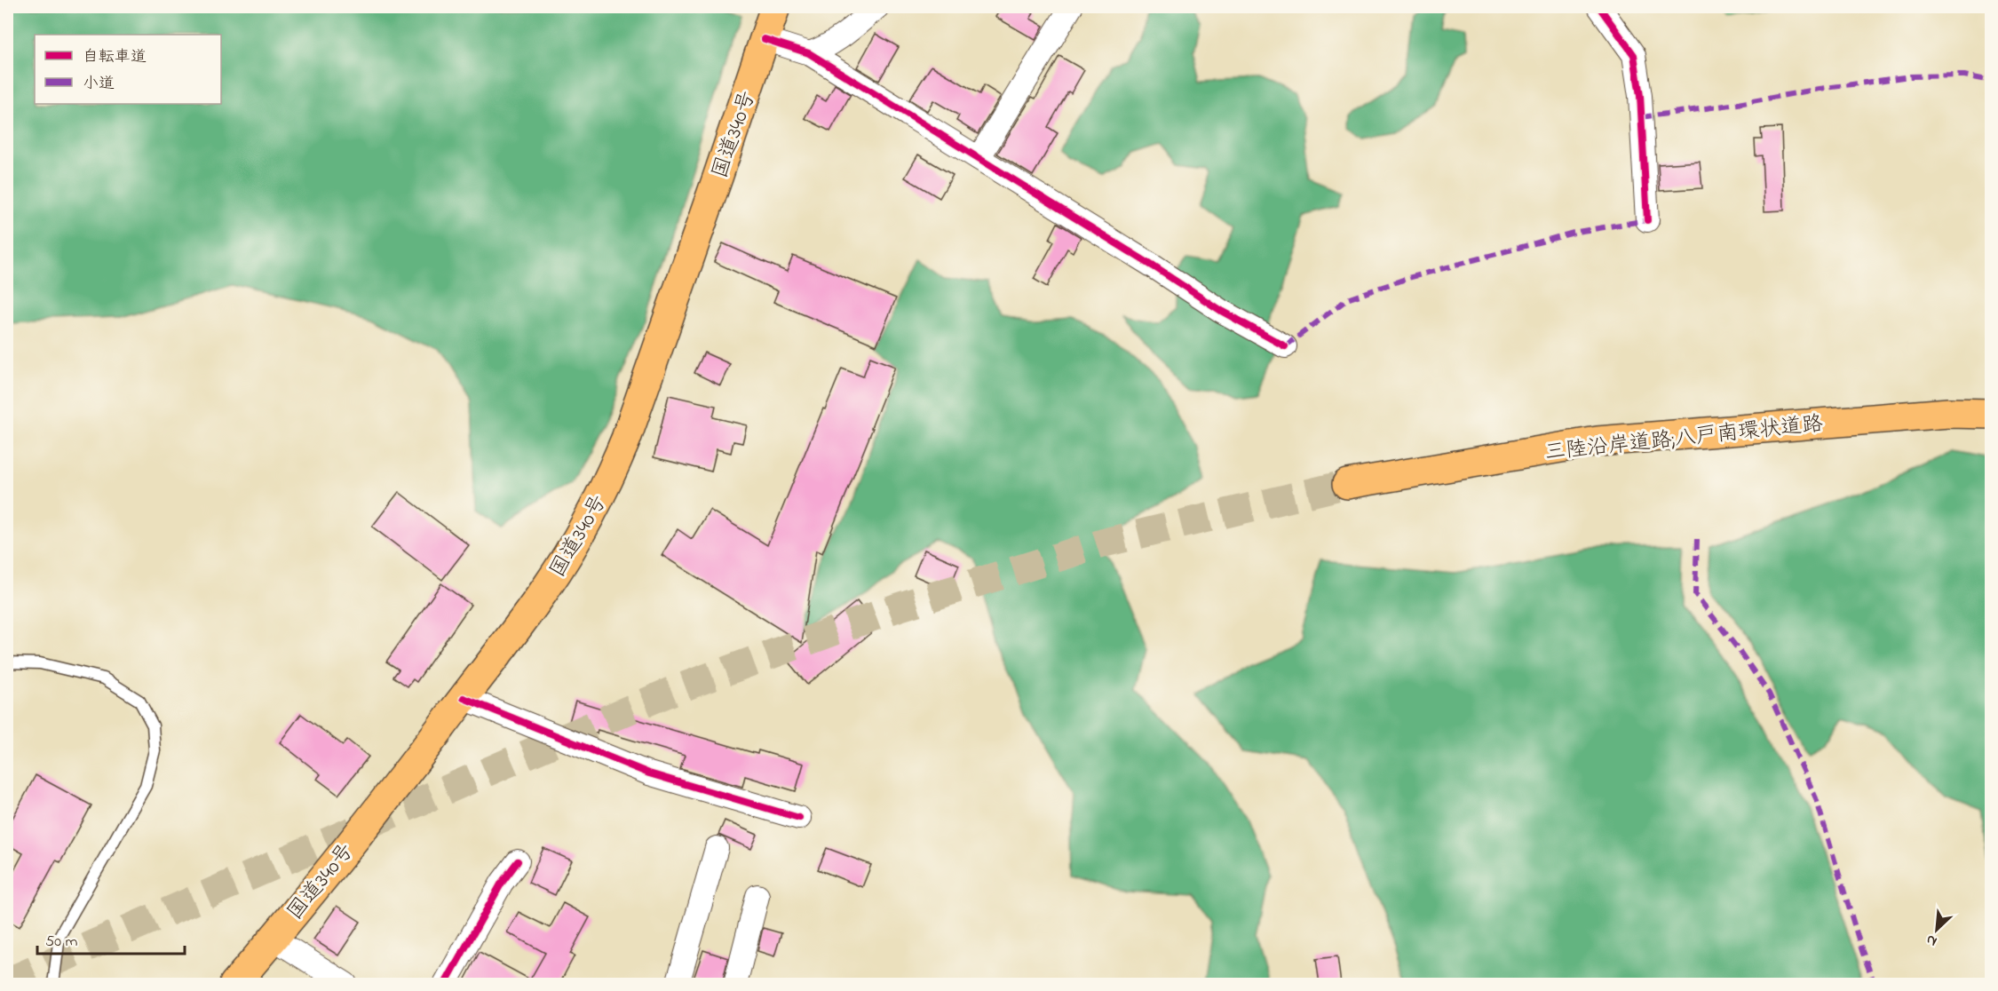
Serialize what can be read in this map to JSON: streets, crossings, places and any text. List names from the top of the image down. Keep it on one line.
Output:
{"streets":{"highway":["国道340号","三陸沿岸道路;八戸南環状道路"]},"legend":["自転車道","小道"],"scale_bar":"50 m","north":"bottom left"}
